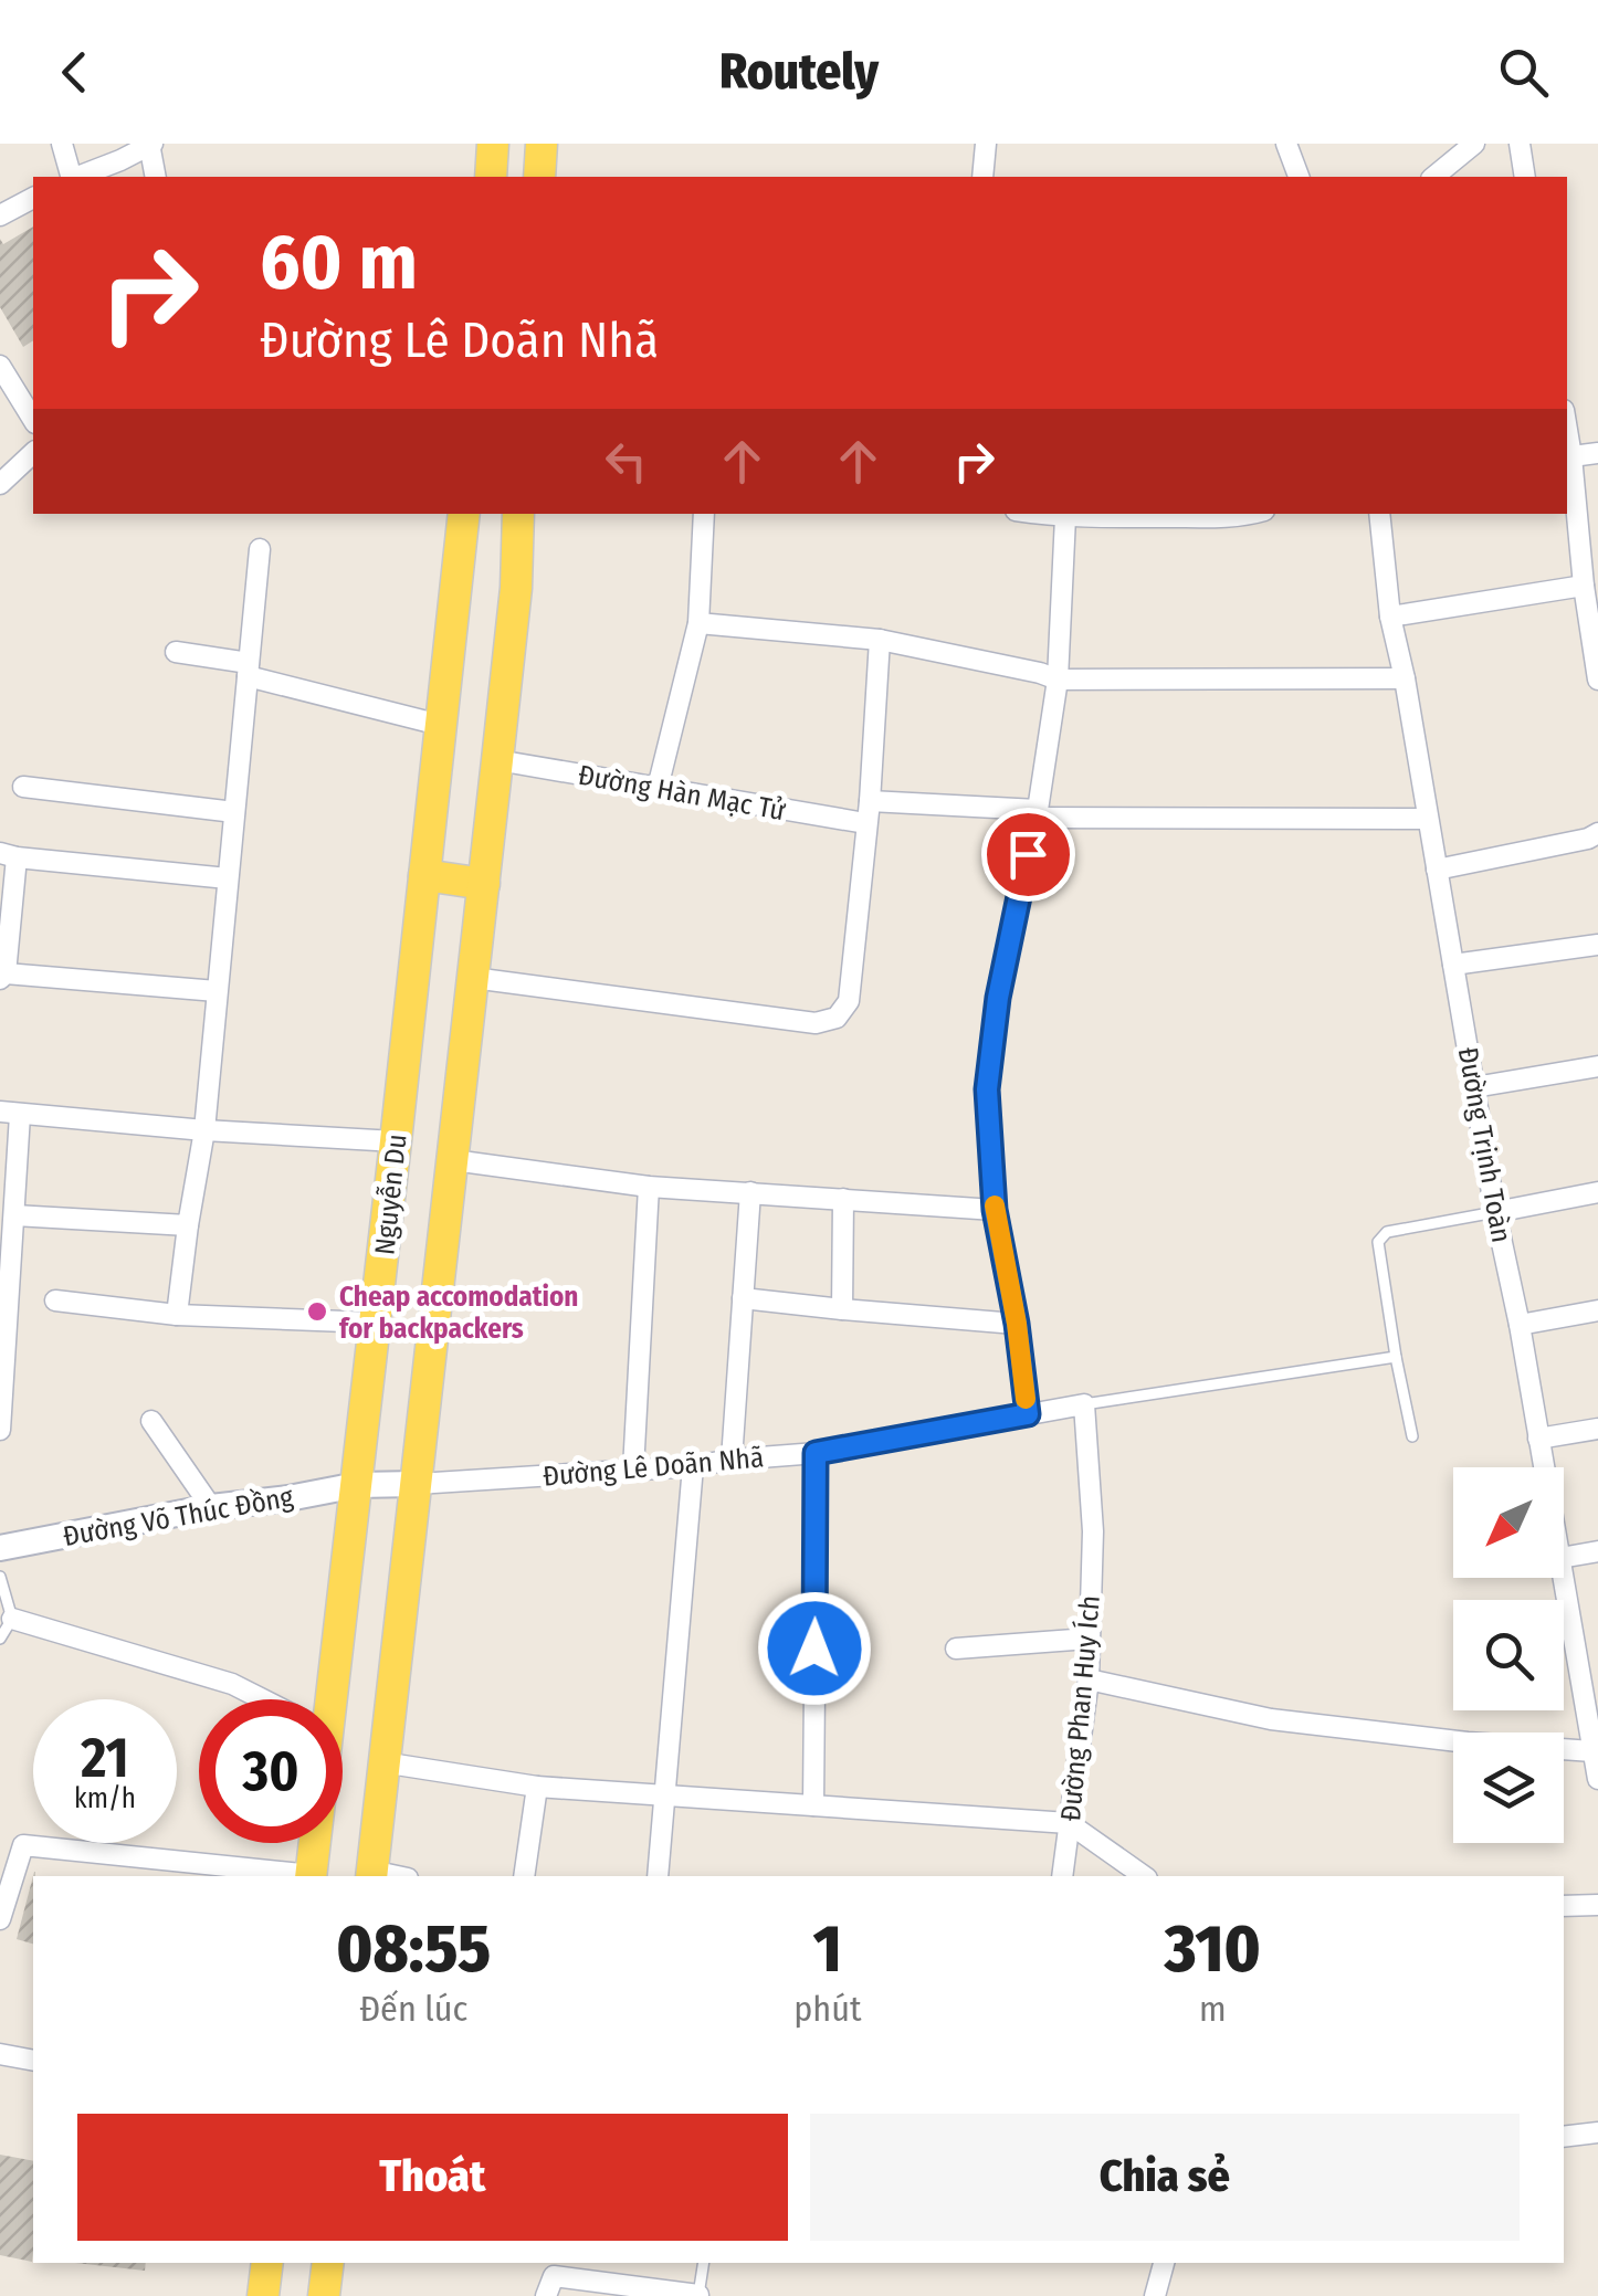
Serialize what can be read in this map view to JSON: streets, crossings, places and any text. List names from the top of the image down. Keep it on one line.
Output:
{"streets":{"main road":["Nguyễn Du"],"street":["Đường Hàn Mạc Tử","Đường Trịnh Toàn","Đường Lê Doãn Nhã","Đường Võ Thúc Đồng","Đường Phan Huy Ích"]},"crossings":[["Nguyễn Du","Đường Võ Thúc Đồng"],["Đường Lê Doãn Nhã","Đường Võ Thúc Đồng"],["Đường Lê Doãn Nhã","Đường Phan Huy Ích"]],"places":["Cheap accomodation for backpackers"],"north":"bottom left","page":{"header":"Routely","turn":["60 m","Đường Lê Doãn Nhã"],"speed":"21 km/h","limit":"30","eta":["08:55","Đến lúc","1","phút","310","m"],"buttons":["Thoát","Chia sẻ"]}}
